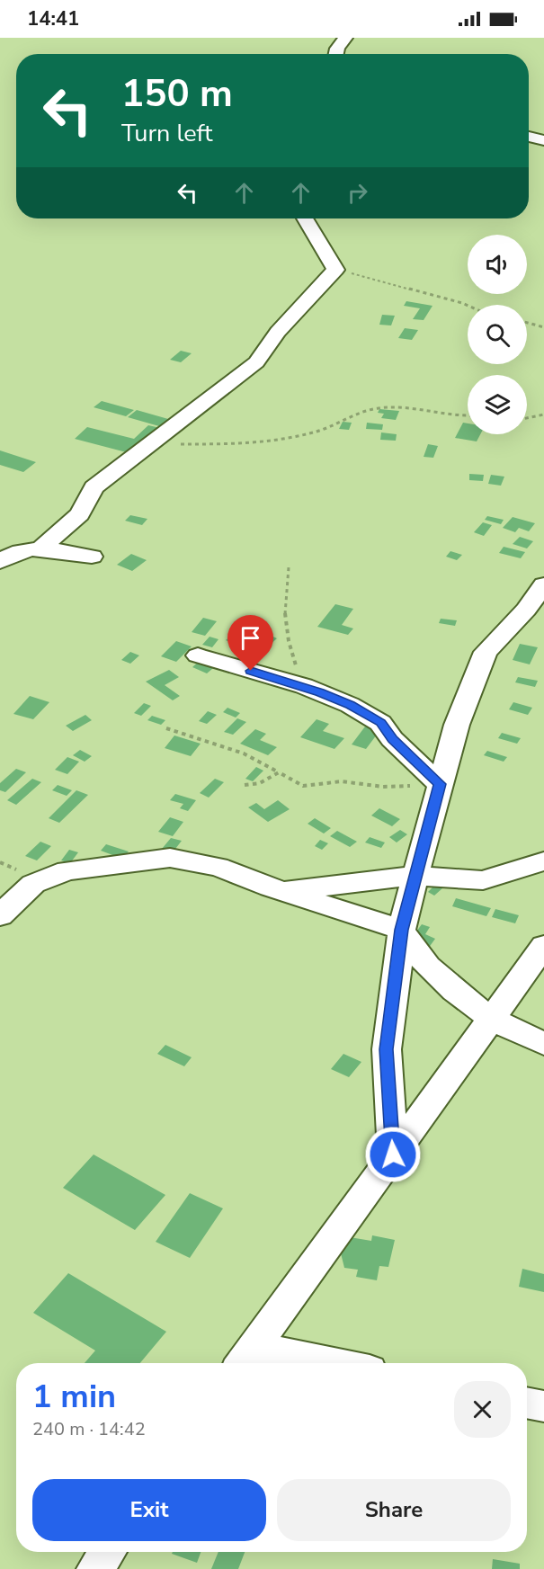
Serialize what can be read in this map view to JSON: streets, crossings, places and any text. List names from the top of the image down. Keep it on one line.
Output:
{"page":{"status":"14:41","turn":["150 m","Turn left"],"heading":["1 min","240 m · 14:42"],"buttons":["Exit","Share"]}}
